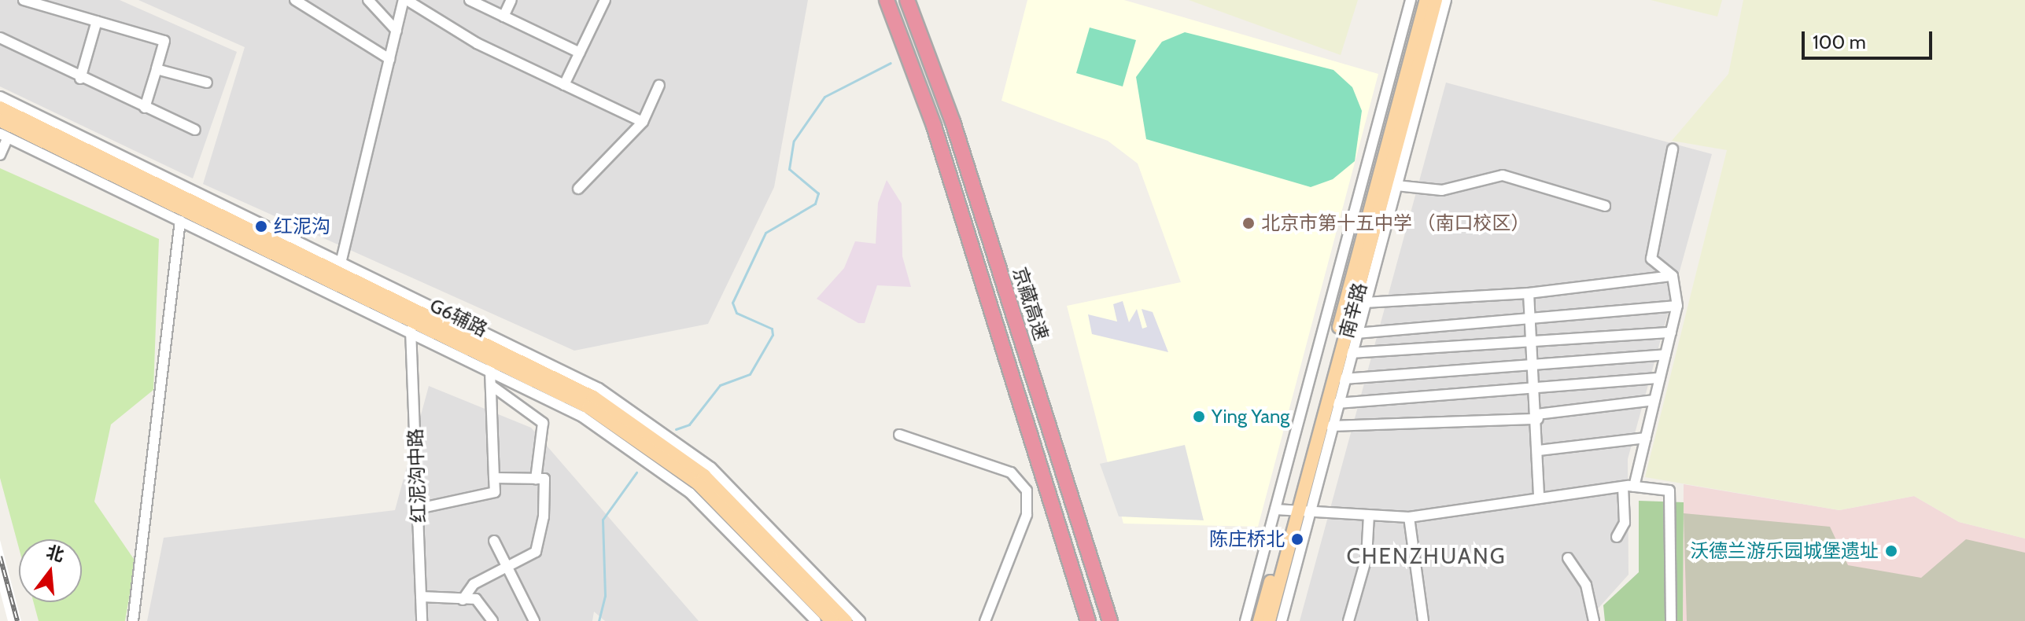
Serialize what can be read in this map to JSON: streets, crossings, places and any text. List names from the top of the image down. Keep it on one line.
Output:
{"streets":{"highway":["京藏高速"],"main road":["南辛路","G6辅路"],"street":["红泥沟中路"]},"crossings":[["G6辅路","红泥沟中路"]],"districts":["CHENZHUANG"],"places":["北京市第十五中学 （南口校区）","红泥沟","Ying Yang","陈庄桥北","沃德兰游乐园城堡遗址"],"scale_bar":"100 m","north":"top"}
